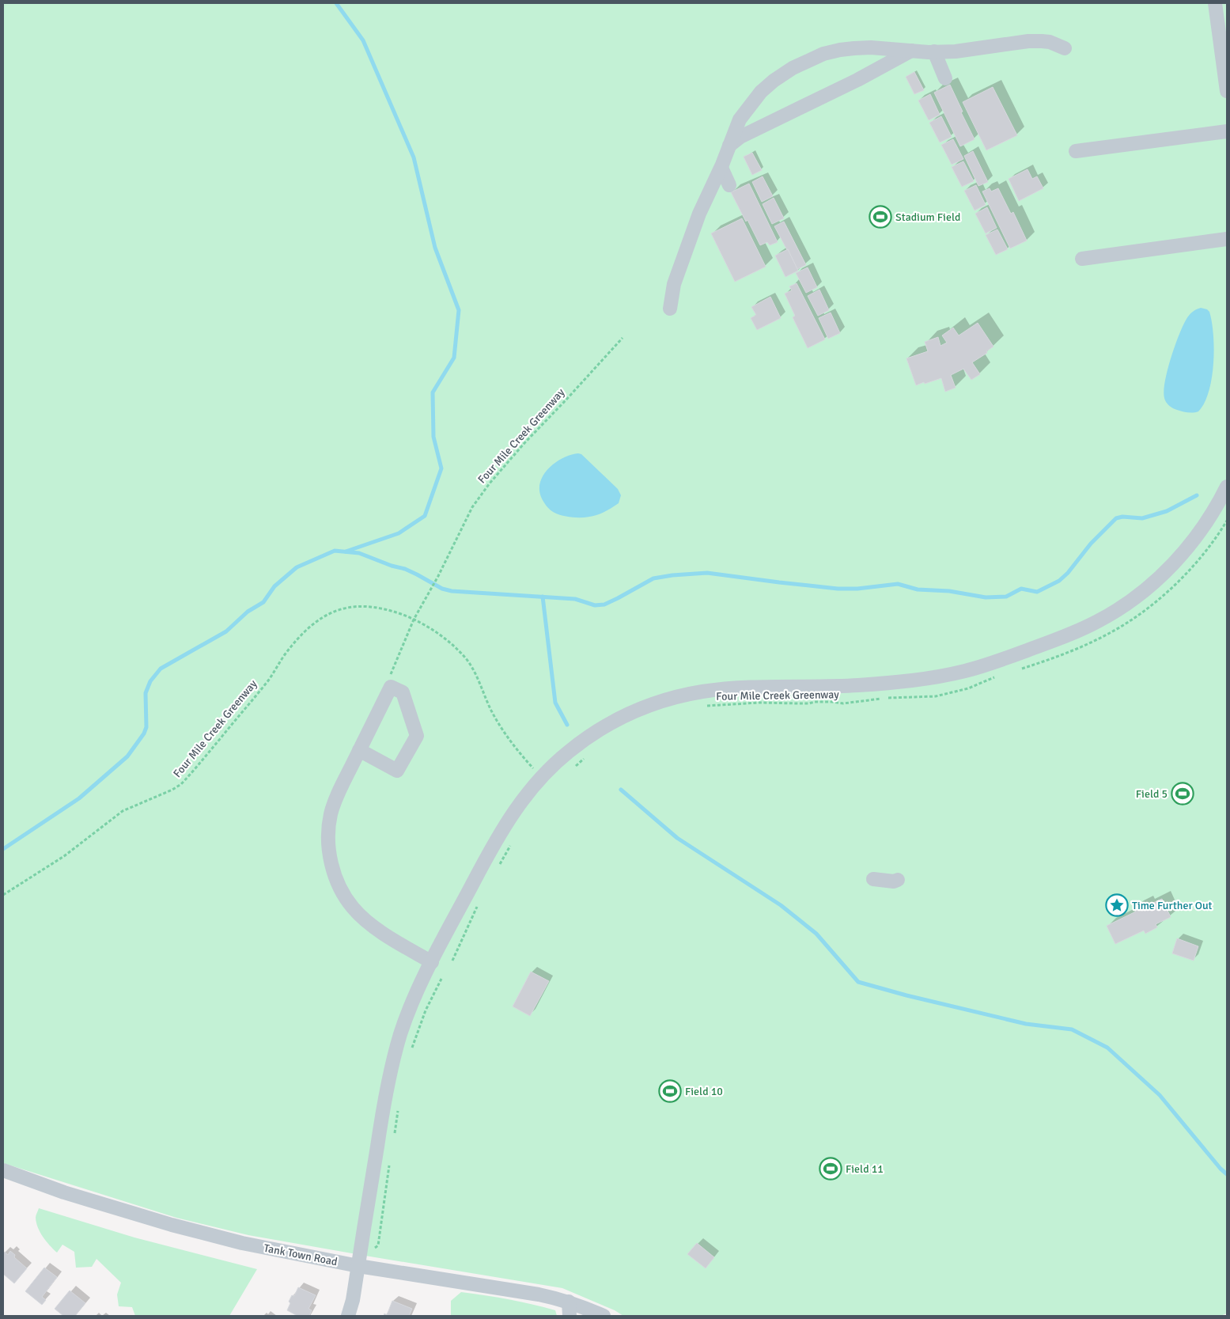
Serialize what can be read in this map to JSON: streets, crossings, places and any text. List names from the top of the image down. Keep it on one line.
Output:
{"streets":{"street":["Tank Town Road"],"path":["Four Mile Creek Greenway"]},"places":{"sports":["Stadium Field","Field 5","Field 10","Field 11"],"place":["Time Further Out"]}}
